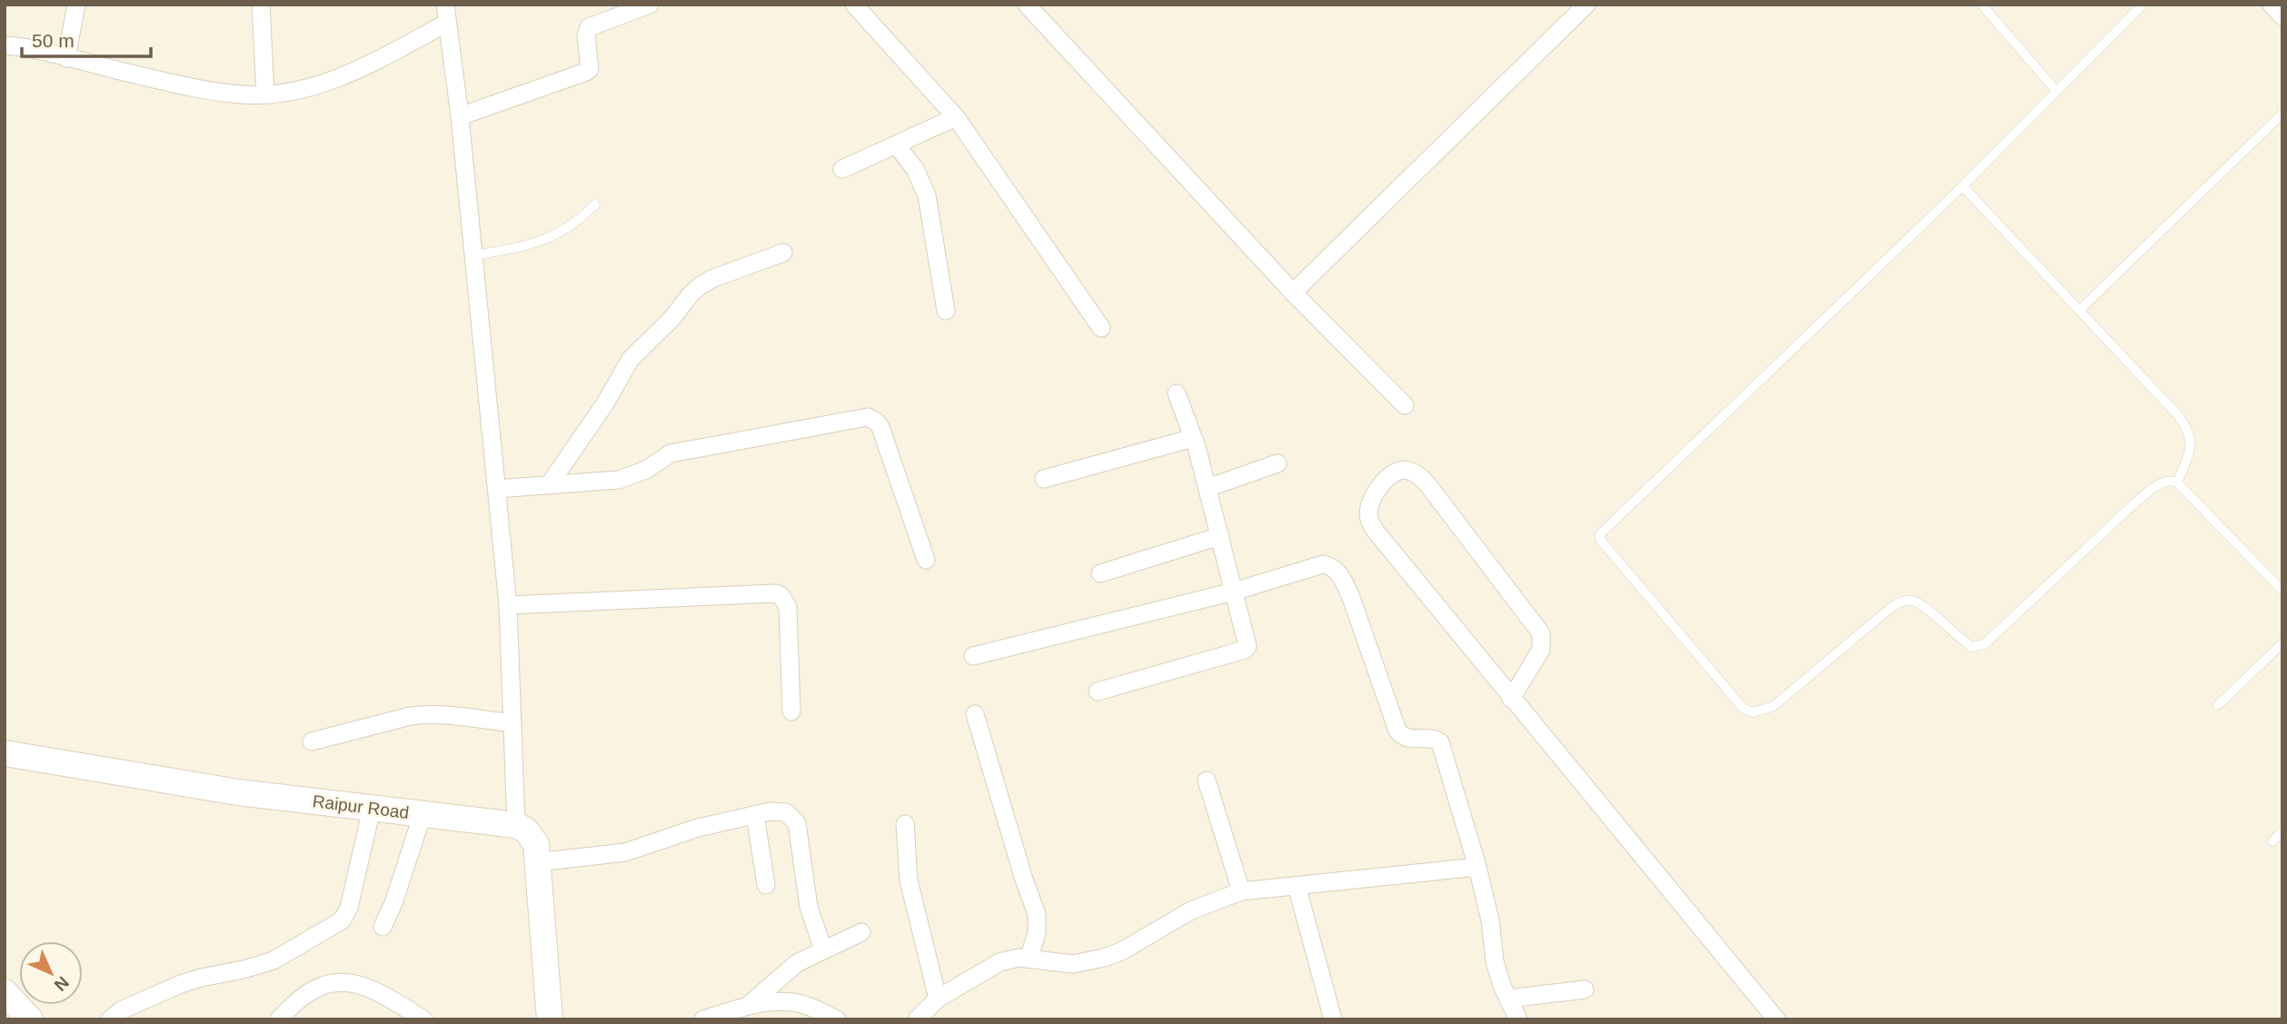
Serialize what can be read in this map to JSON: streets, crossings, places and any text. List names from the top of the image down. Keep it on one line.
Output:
{"streets":{"main road":["Raipur Road"]},"scale_bar":"50 m","north":"bottom right"}
